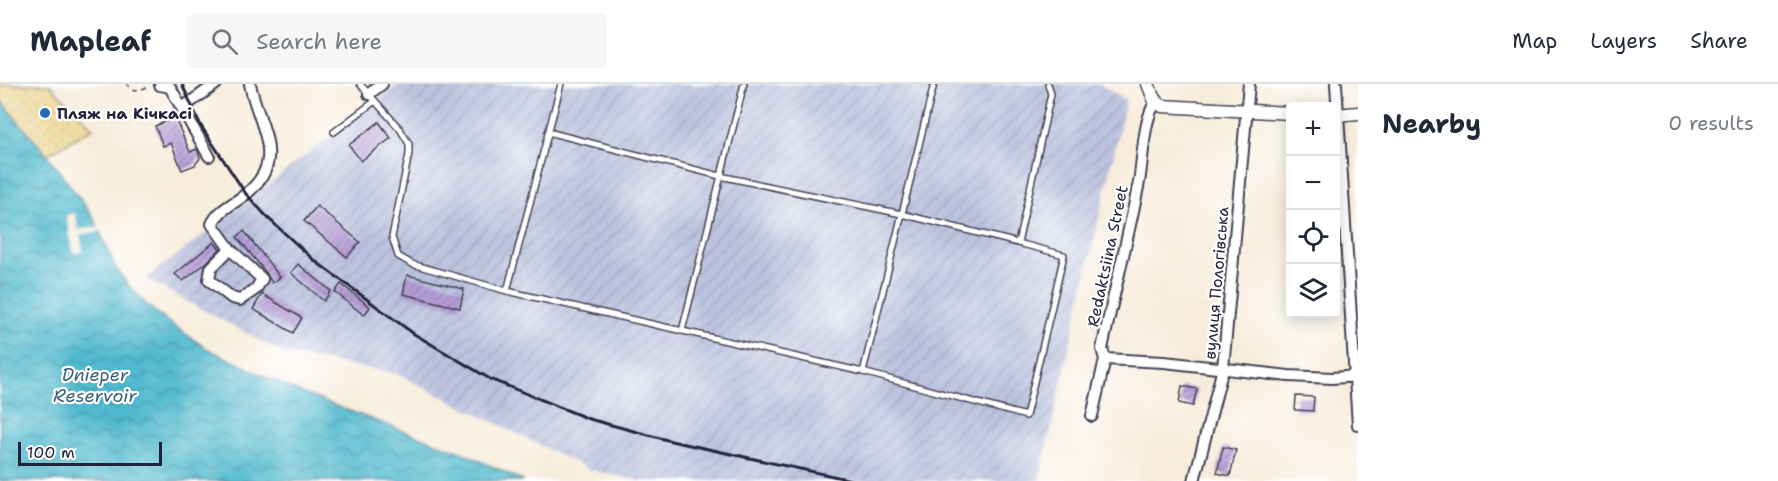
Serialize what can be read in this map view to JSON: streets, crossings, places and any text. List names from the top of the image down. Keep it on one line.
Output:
{"streets":{"street":["Redaktsiina Street","вулиця Пологівська"]},"water":["Dnieper Reservoir"],"places":["Пляж на Кічкасі"],"scale_bar":"100 m","page":{"header":"Mapleaf","search":"Search here","nav":["Map","Layers","Share"],"heading":["Nearby","0 results"],"map_buttons":["+","−"],"scale":"100 m"}}
